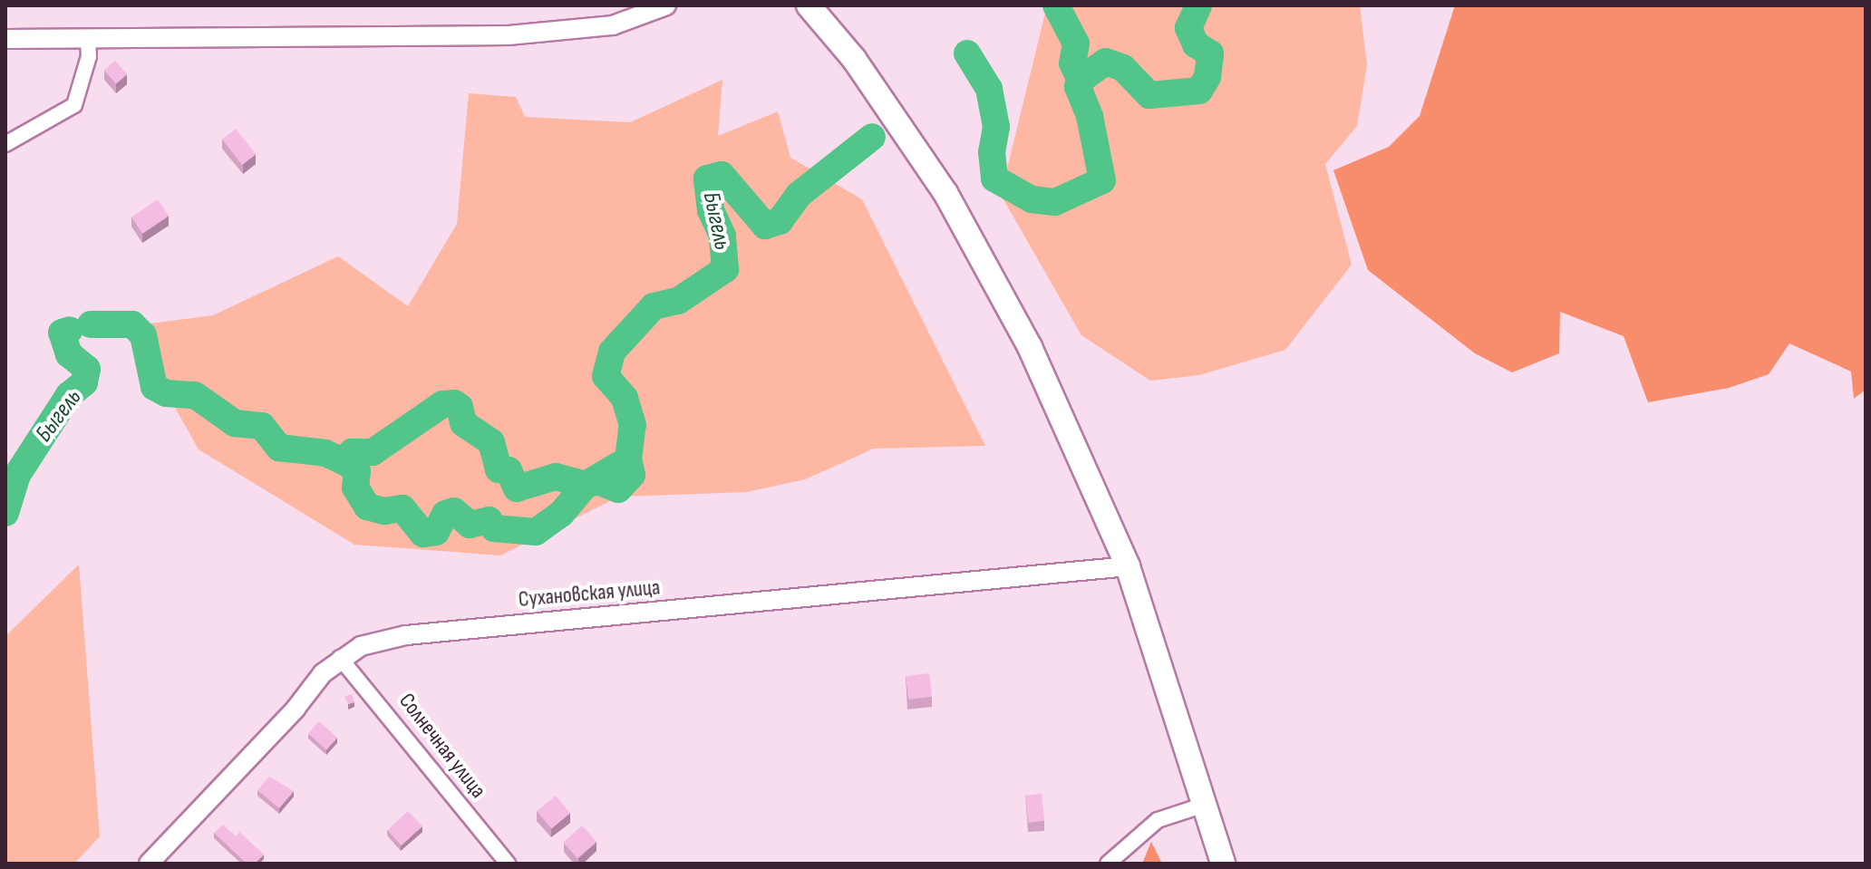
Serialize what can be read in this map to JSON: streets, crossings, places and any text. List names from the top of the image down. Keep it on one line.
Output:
{"streets":{"street":["Сухановская улица","Солнечная улица"]},"crossings":[["Сухановская улица","Солнечная улица"]],"water":["Быгель"]}
